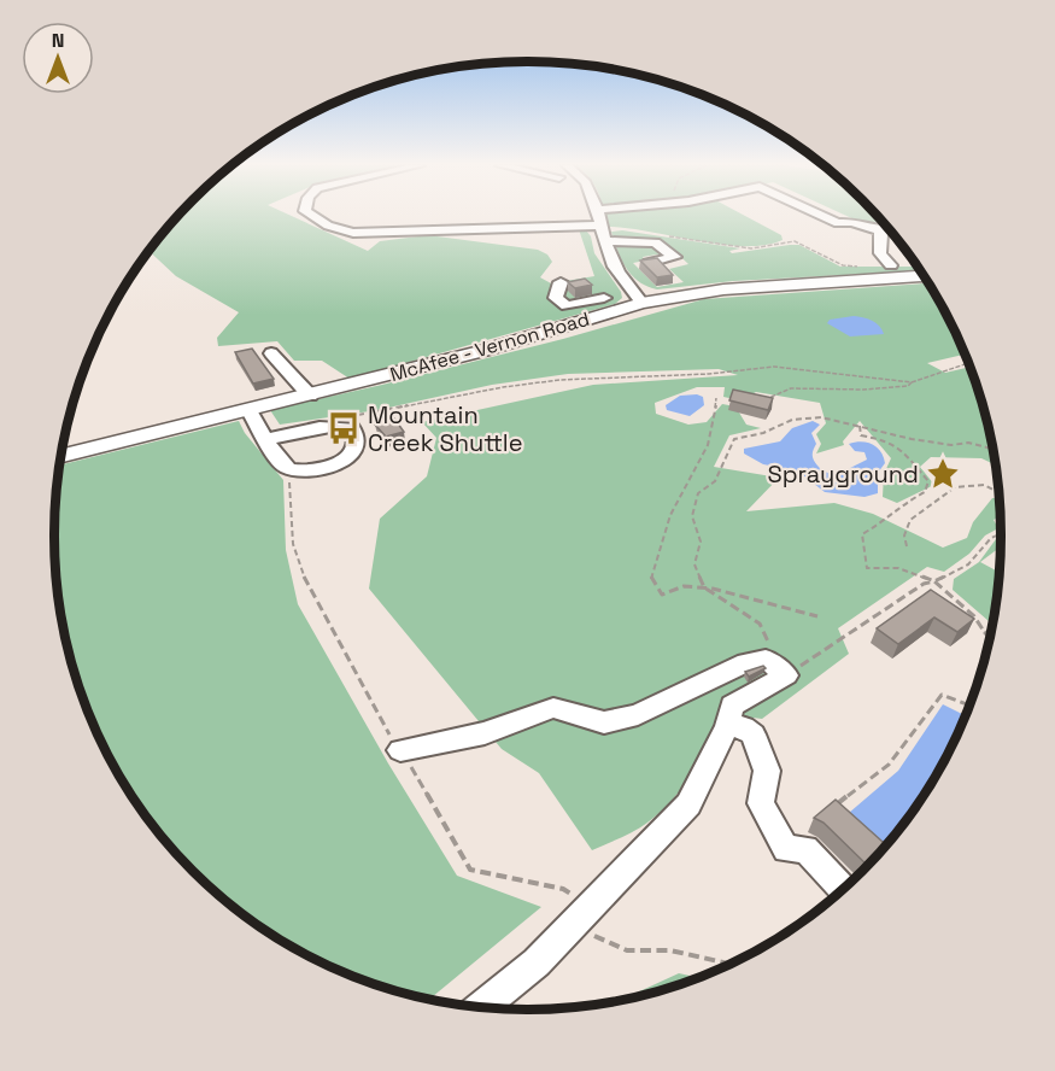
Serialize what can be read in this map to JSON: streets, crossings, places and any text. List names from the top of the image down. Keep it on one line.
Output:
{"streets":{"main road":["McAfee - Vernon Road"]},"places":{"bus stop":["Mountain Creek Shuttle"],"place":["Sprayground"]},"north":"top"}
